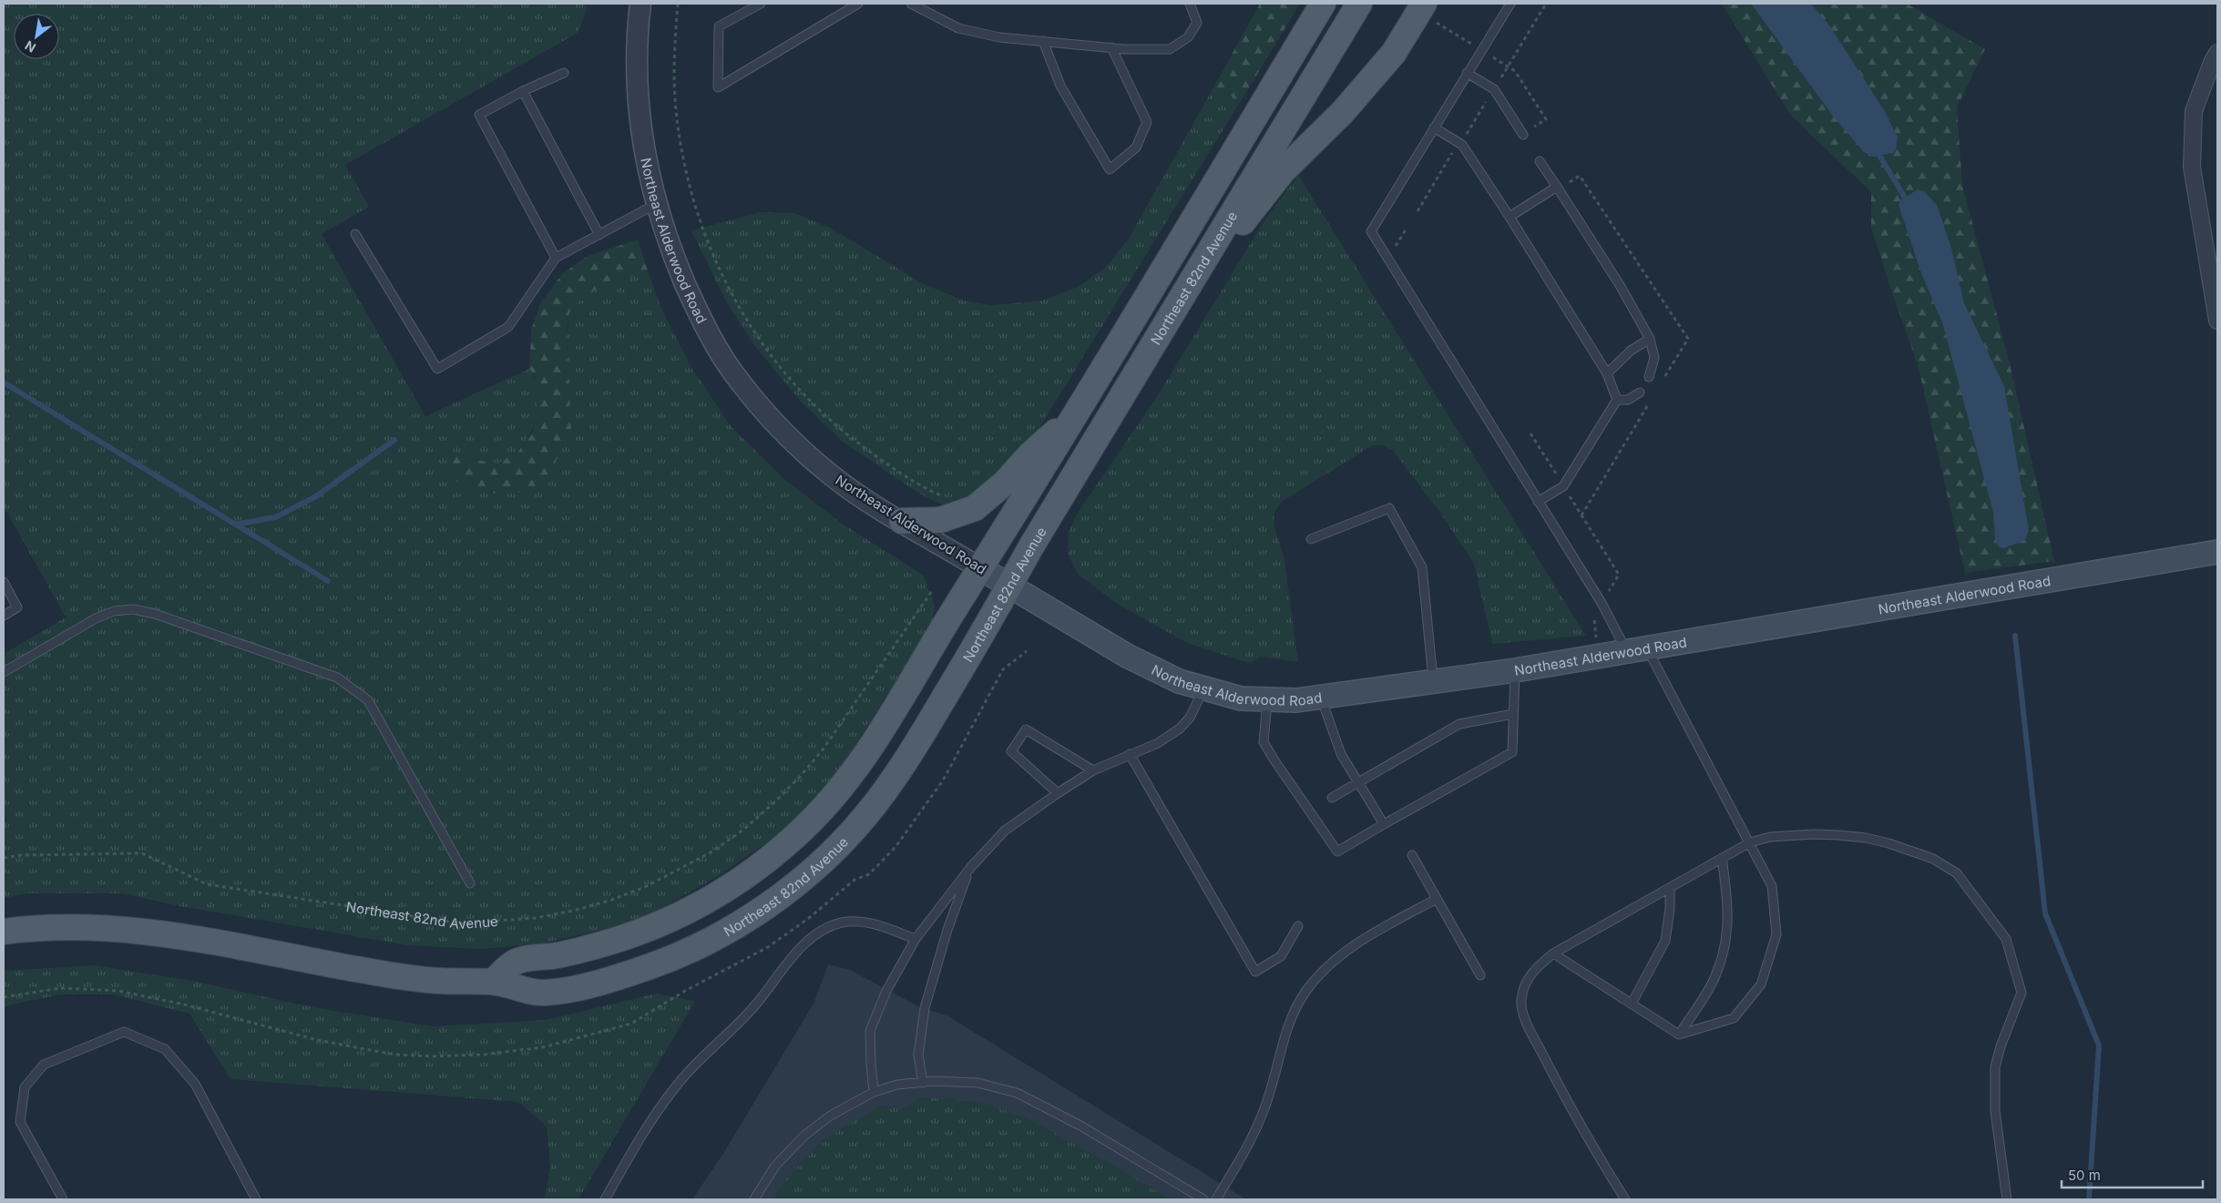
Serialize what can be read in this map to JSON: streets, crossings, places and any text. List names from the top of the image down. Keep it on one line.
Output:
{"streets":{"main road":["Northeast Alderwood Road","Northeast 82nd Avenue"]},"crossings":[["Northeast Alderwood Road","Northeast 82nd Avenue"]],"scale_bar":"50 m","north":"bottom left"}
